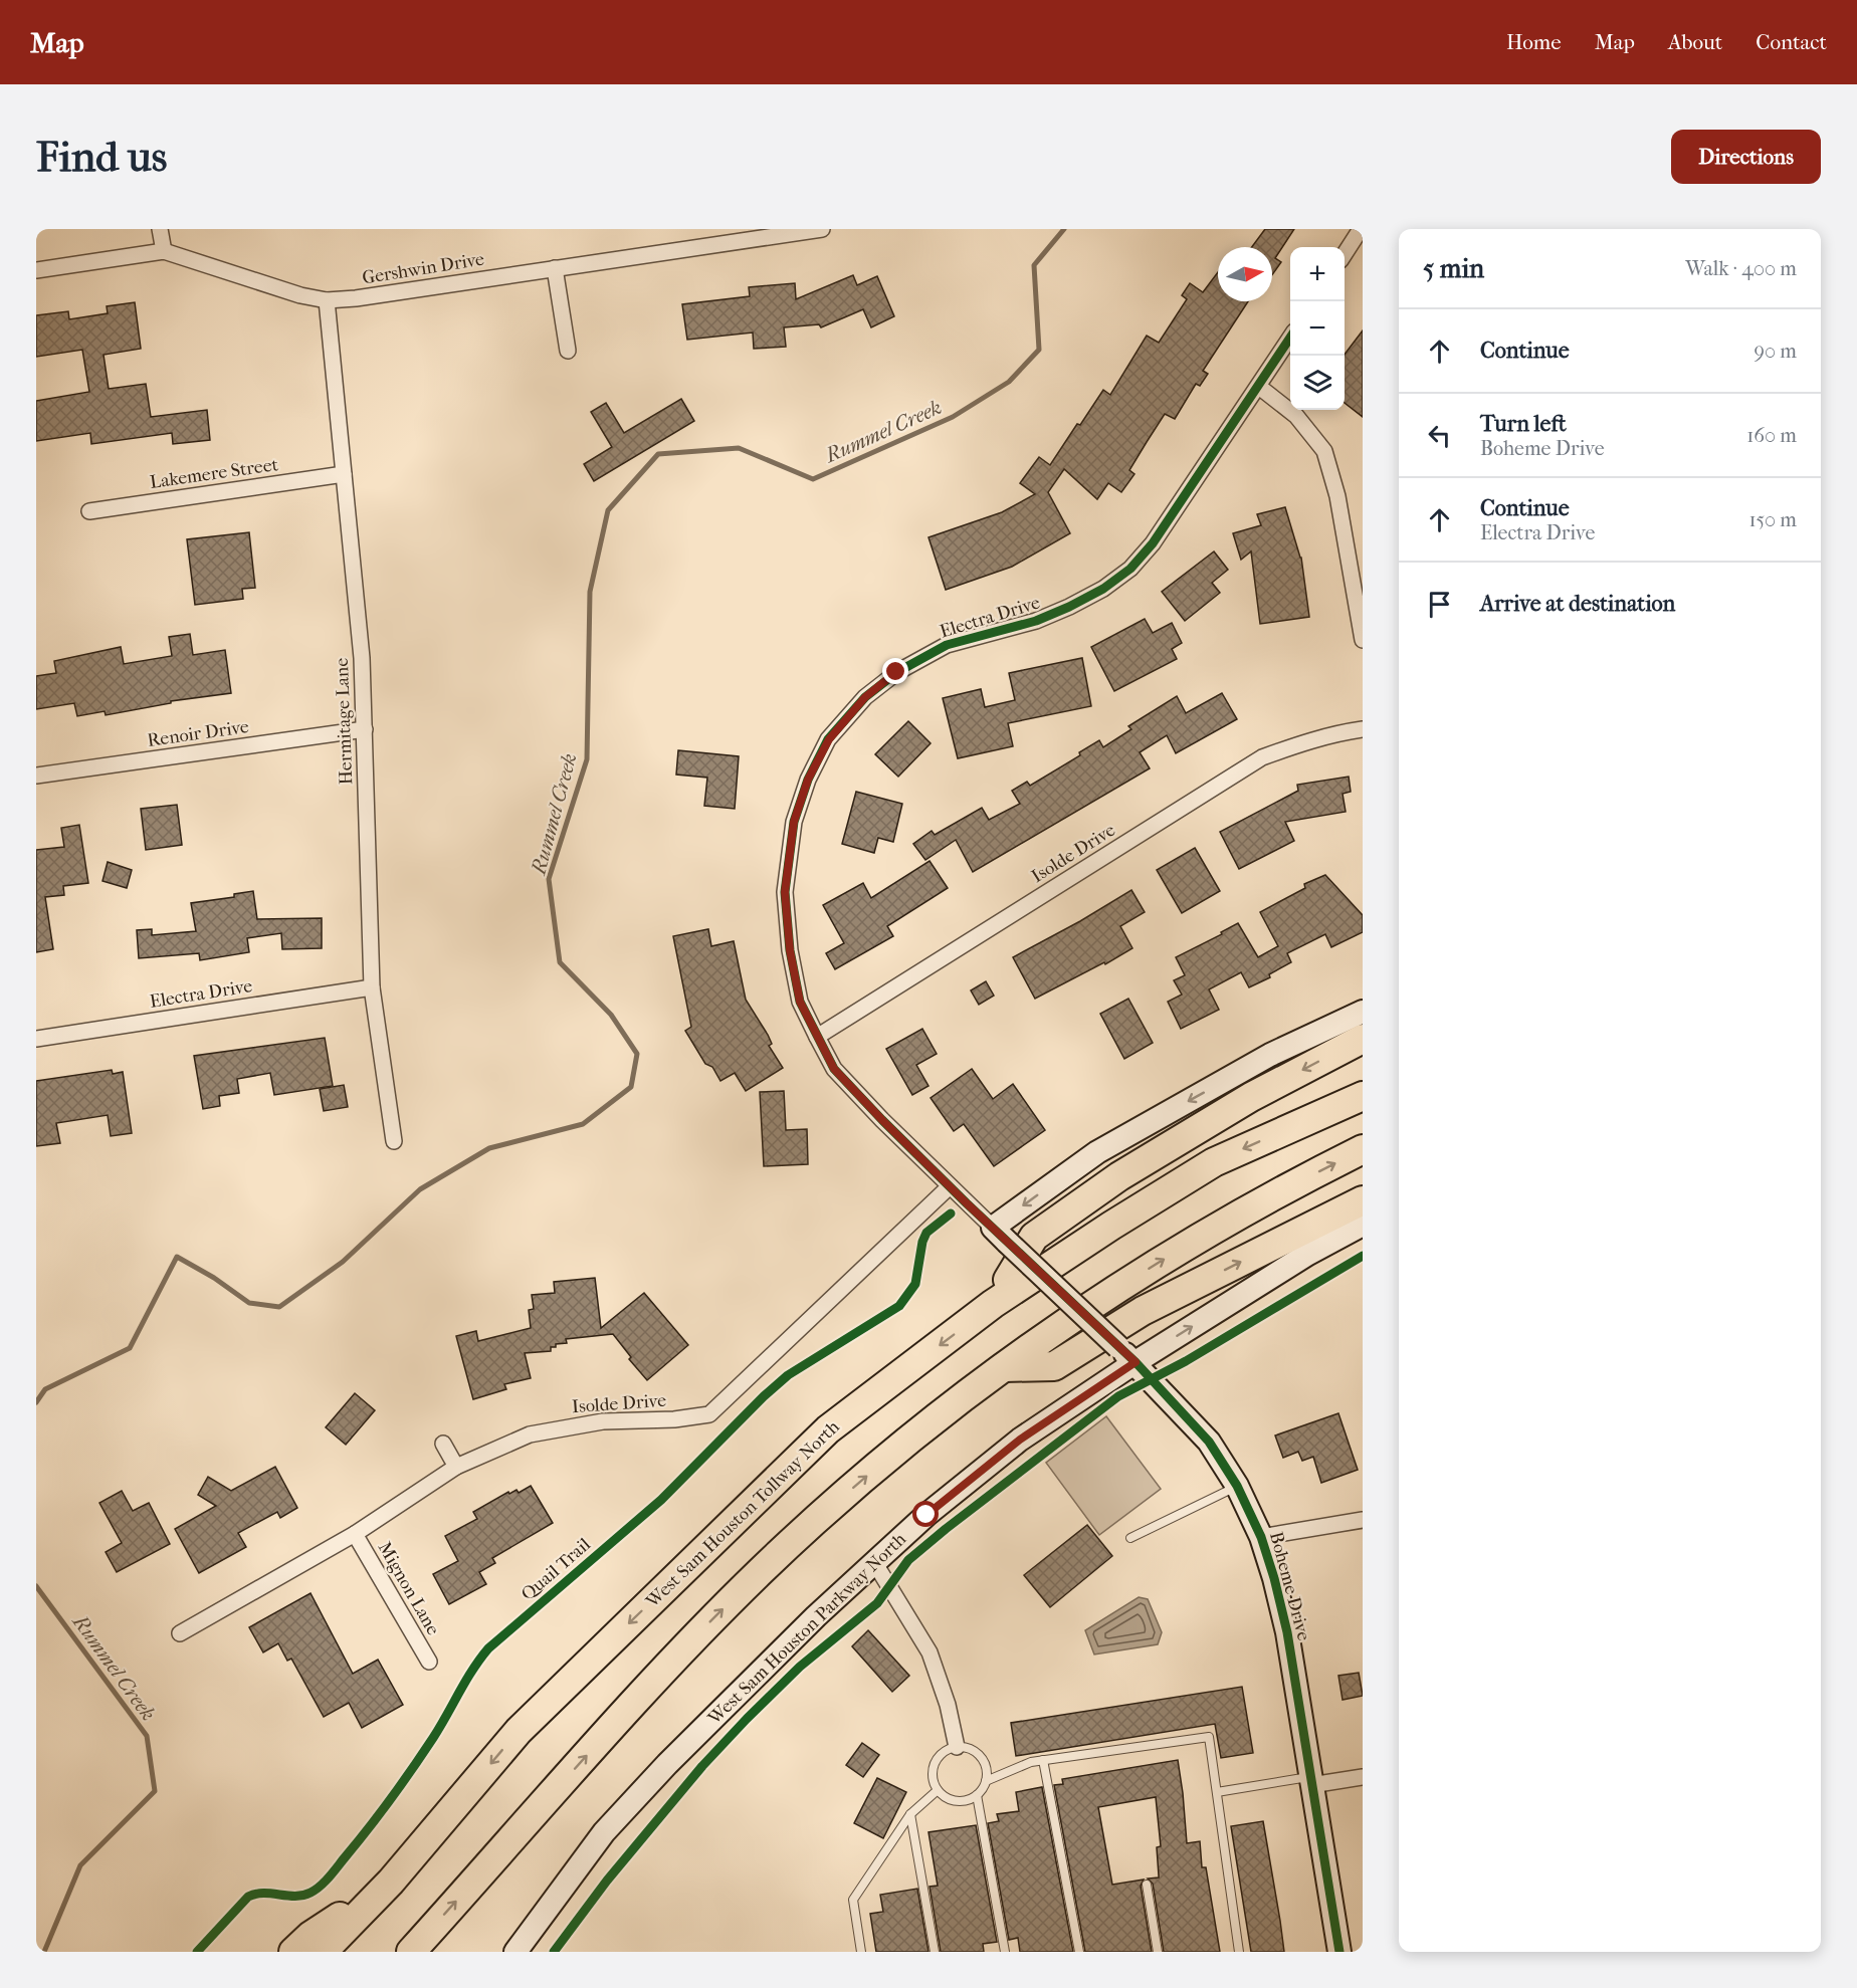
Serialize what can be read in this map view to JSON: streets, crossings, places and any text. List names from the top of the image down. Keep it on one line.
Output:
{"streets":{"highway":["West Sam Houston Tollway North"],"main road":["Boheme Drive","West Sam Houston Parkway North"],"street":["Gershwin Drive","Lakemere Street","Electra Drive","Hermitage Lane","Renoir Drive","Isolde Drive","Mignon Lane"],"cycle path":["Quail Trail"]},"crossings":[["Gershwin Drive","Hermitage Lane"],["Lakemere Street","Hermitage Lane"],["Electra Drive","Hermitage Lane"],["Electra Drive","Isolde Drive"],["Electra Drive","Boheme Drive"],["Hermitage Lane","Renoir Drive"],["Isolde Drive","Boheme Drive"],["Isolde Drive","Mignon Lane"],["Boheme Drive","West Sam Houston Parkway North"]],"water":["Rummel Creek"],"north":"right","page":{"header":"Map","nav":["Home","Map","About","Contact"],"buttons":"Directions","title":"Find us","heading":["5 min","Walk · 400 m"],"map_buttons":["+","−"],"list":[["Continue","90 m"],["Turn left","Boheme Drive","160 m"],["Continue","Electra Drive","150 m"],"Arrive at destination"]}}
